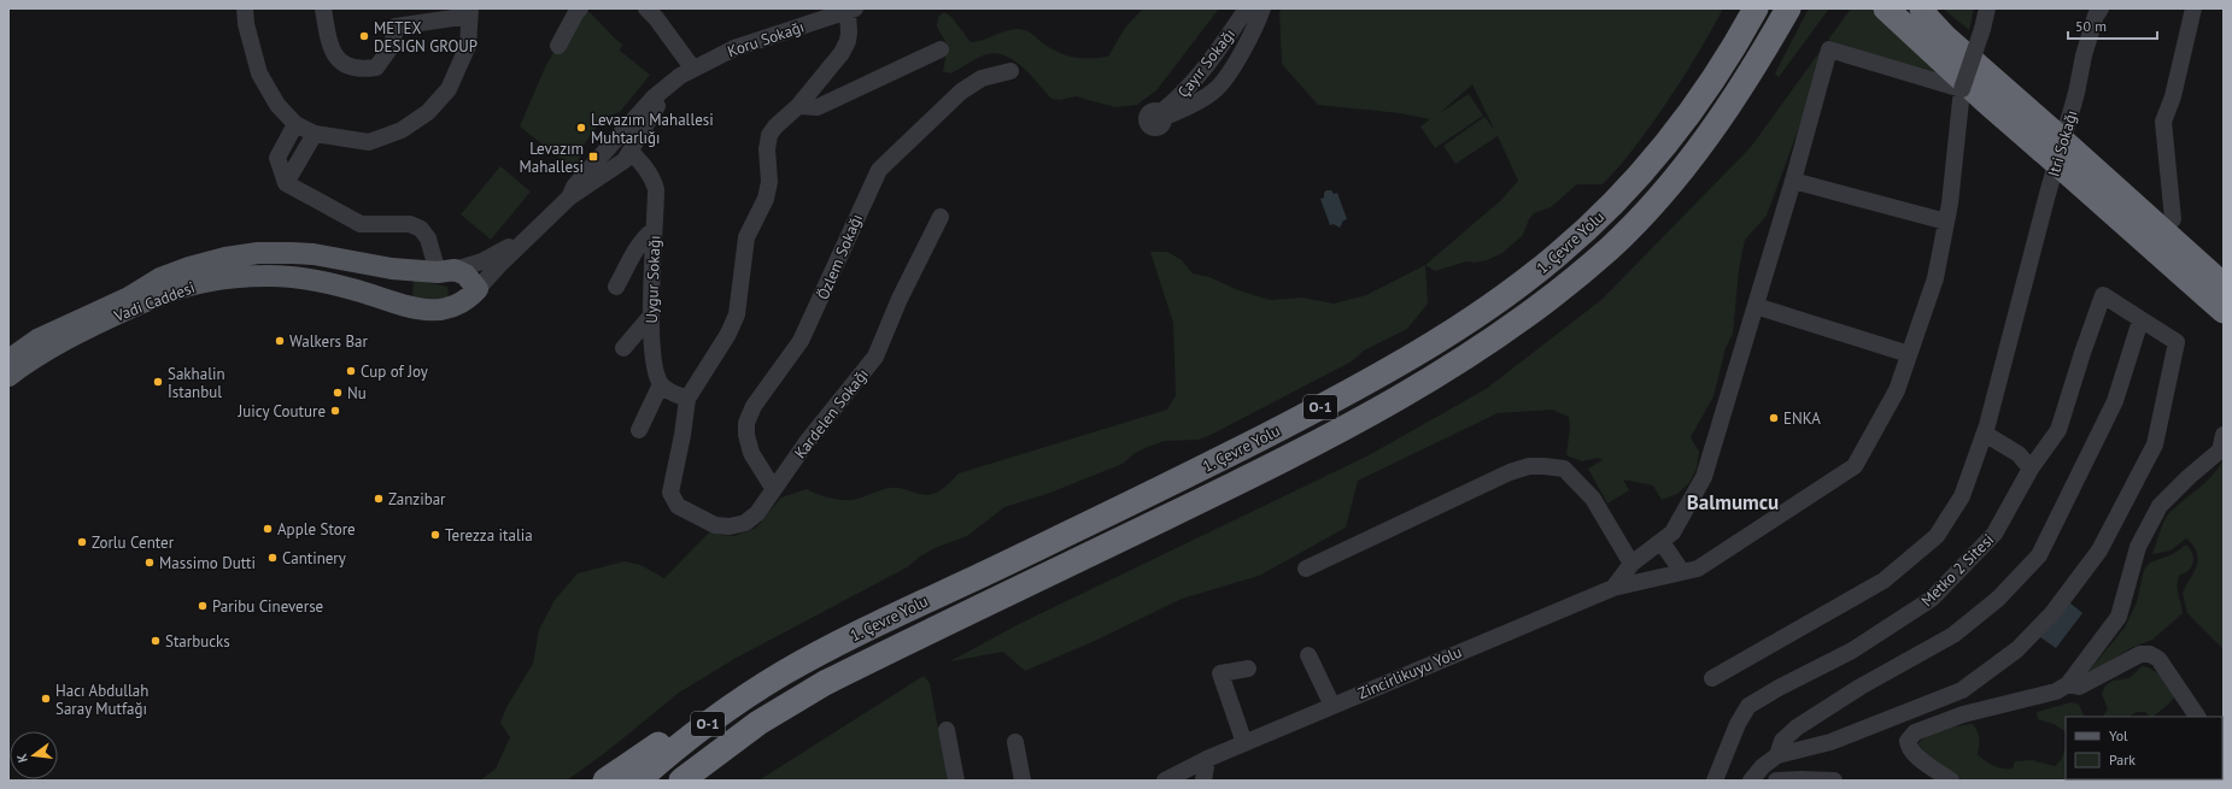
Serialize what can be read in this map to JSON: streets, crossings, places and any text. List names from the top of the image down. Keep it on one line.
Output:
{"streets":{"highway":["1. Çevre Yolu","O-1"],"main road":["Vadi Caddesi"],"street":["Koru Sokağı","Çayır Sokağı","Itri Sokağı","Özlem Sokağı","Uygur Sokağı","Kardelen Sokağı","Metko 2 Sitesi","Zincirlikuyu Yolu"]},"crossings":[["Koru Sokağı","Uygur Sokağı"],["Koru Sokağı","Vadi Caddesi"],["Özlem Sokağı","Kardelen Sokağı"]],"districts":["Balmumcu"],"places":{"other":["METEX DESIGN GROUP","Levazım Mahallesi Muhtarlığı","Walkers Bar","Cup of Joy","Sakhalin İstanbul","Nu","Juicy Couture","ENKA","Zanzibar","Apple Store","Terezza italia","Zorlu Center","Cantinery","Massimo Dutti","Paribu Cineverse","Starbucks","Hacı Abdullah Saray Mutfağı"],"transit":["Levazım Mahallesi"]},"legend":["Yol","Park"],"scale_bar":"50 m","north":"left"}
